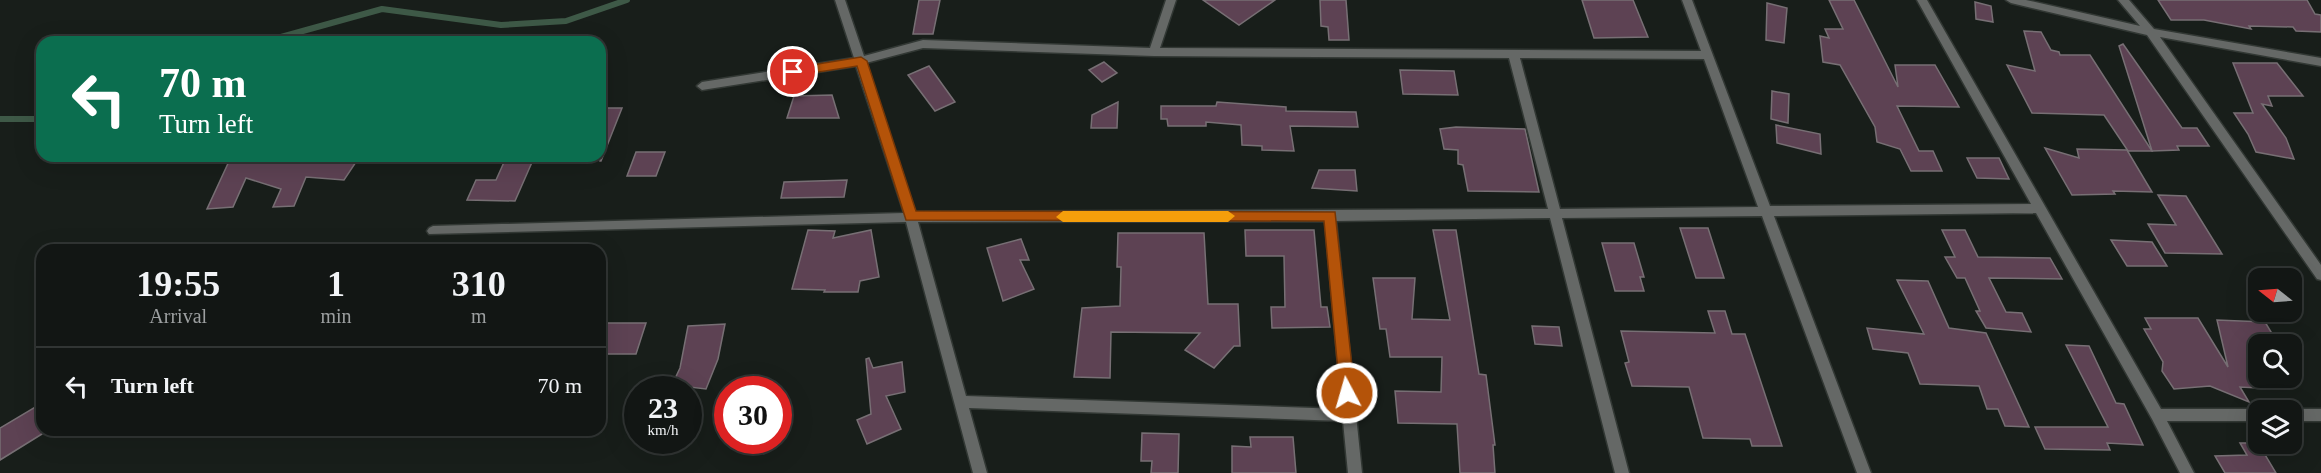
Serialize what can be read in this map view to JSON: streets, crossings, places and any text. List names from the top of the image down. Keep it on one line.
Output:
{"north":"left","page":{"turn":["70 m","Turn left"],"eta":["19:55","Arrival","1","min","310","m"],"list":[{"name":"Turn left","value":"70 m"}],"speed":"23 km/h","limit":"30"}}
